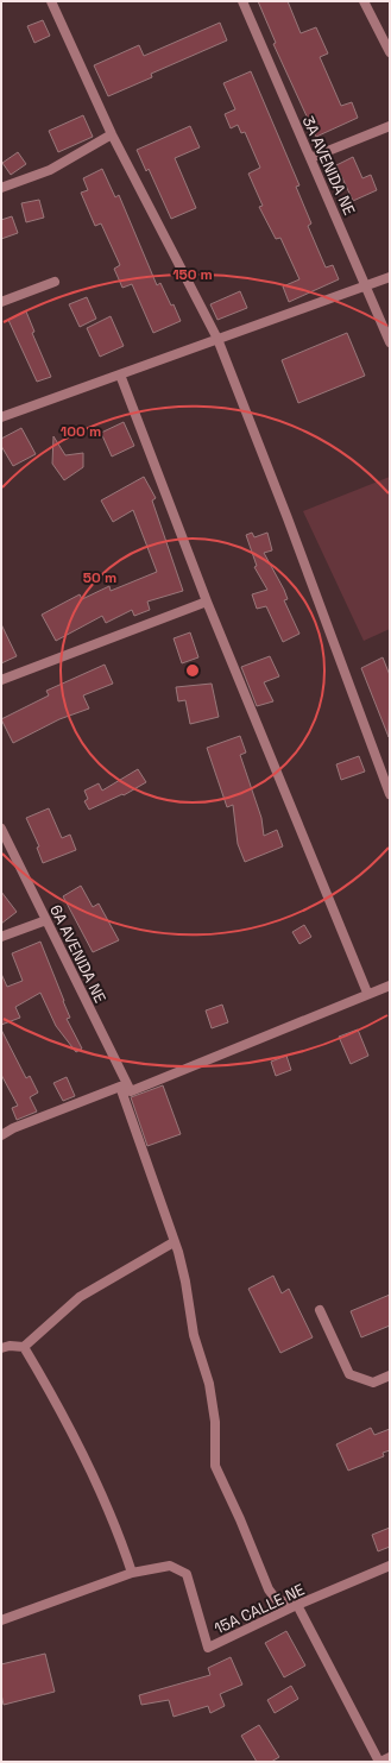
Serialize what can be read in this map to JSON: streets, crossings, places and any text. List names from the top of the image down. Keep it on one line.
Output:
{"streets":{"street":["3A AVENIDA NE","6A AVENIDA NE","15A CALLE NE"]},"rings":["150 m","100 m","50 m"]}
